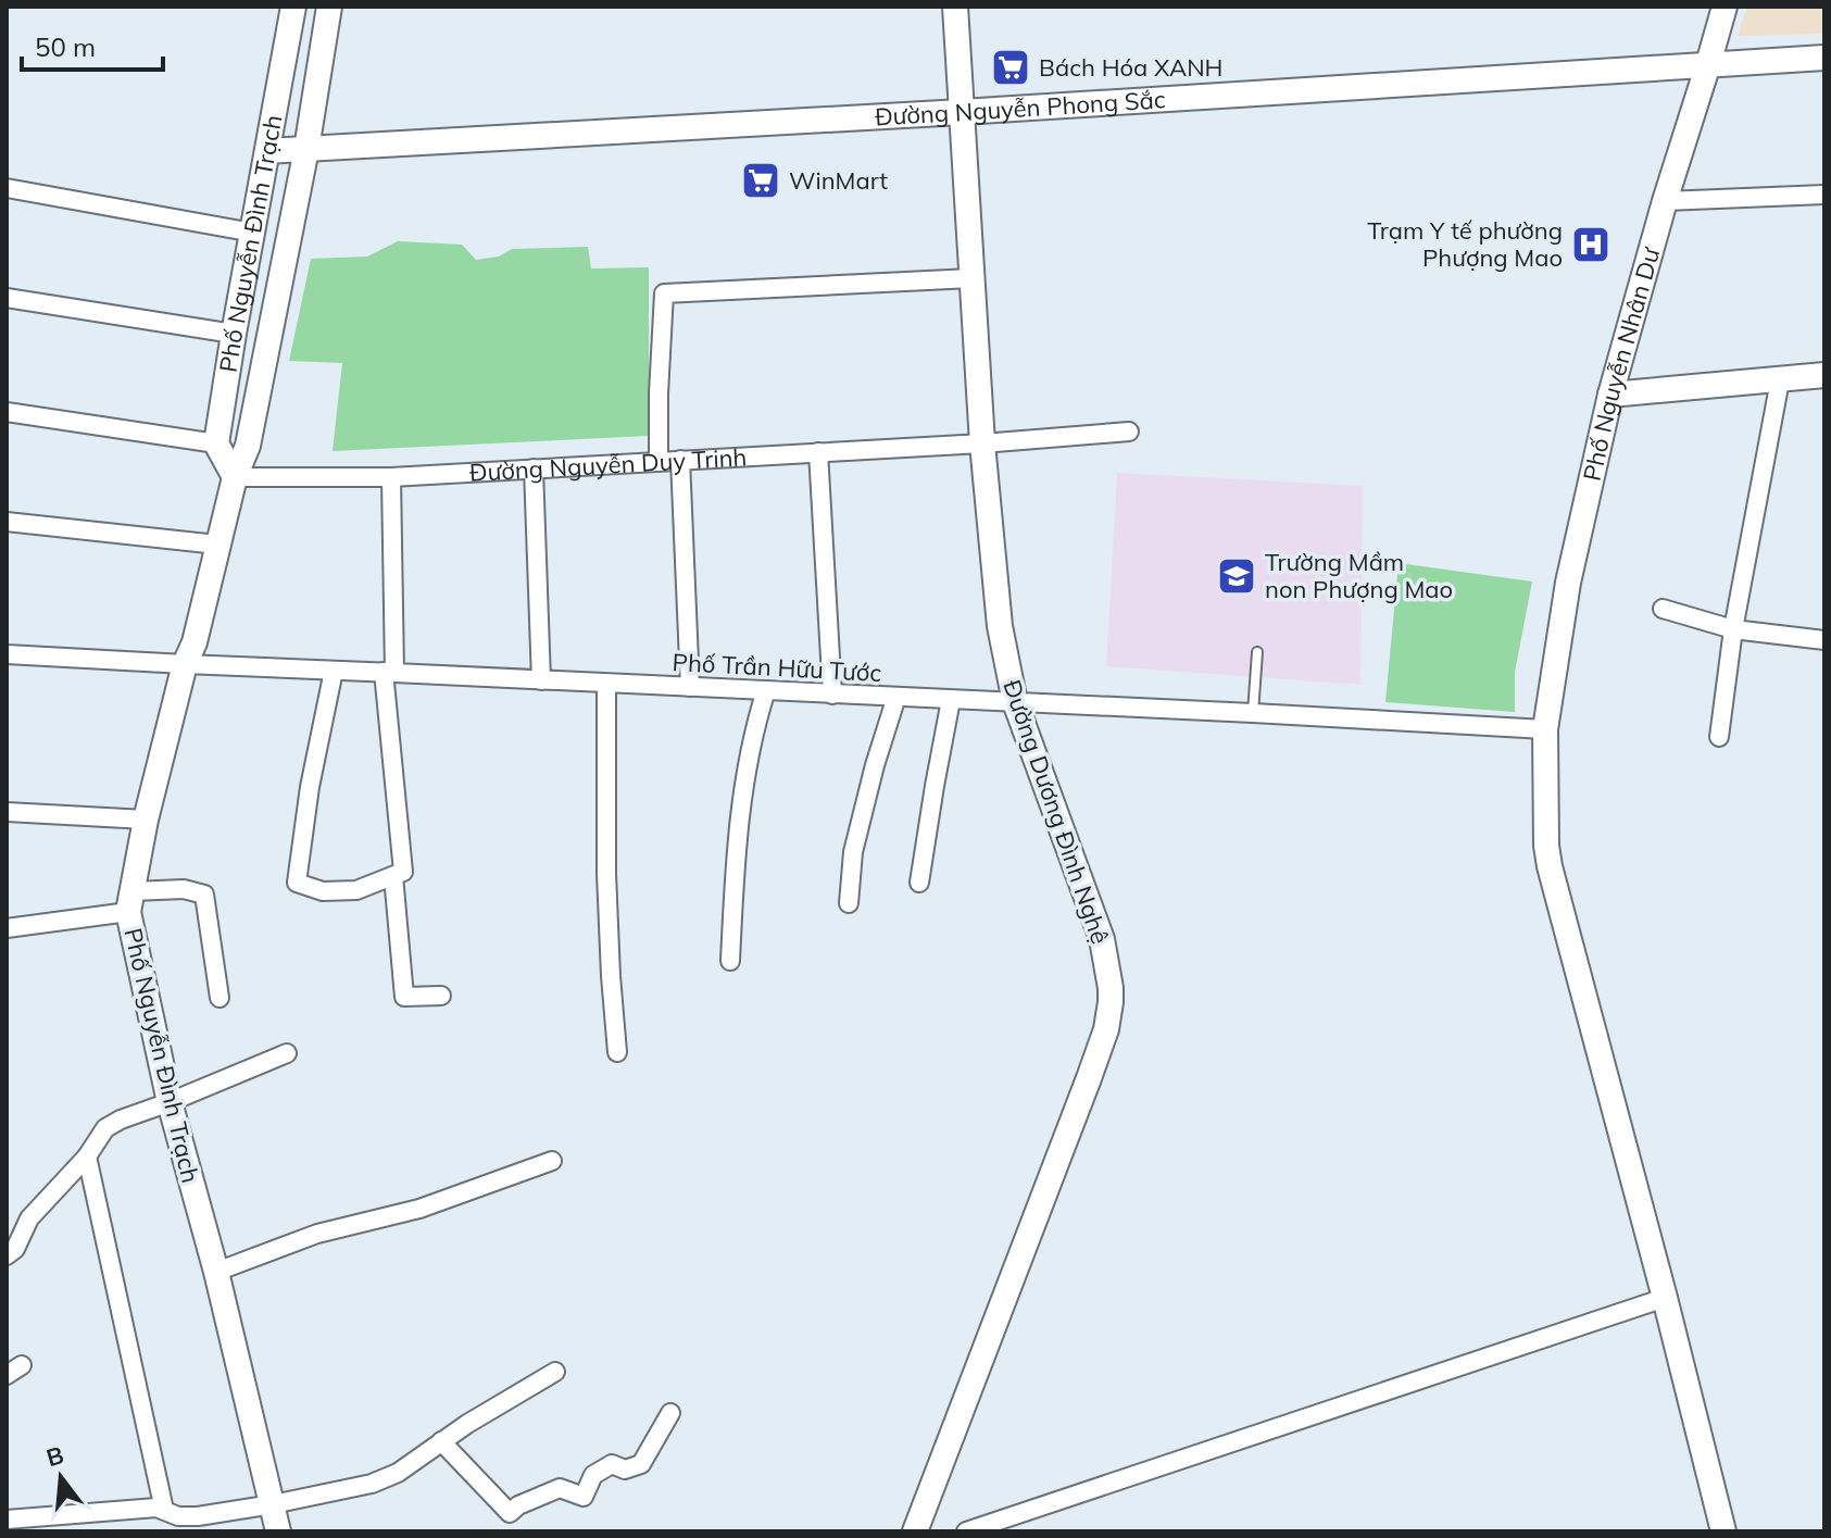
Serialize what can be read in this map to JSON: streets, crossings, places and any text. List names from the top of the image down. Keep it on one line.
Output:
{"streets":{"street":["Đường Nguyễn Phong Sắc","Phố Nguyễn Đình Trạch","Phố Nguyễn Nhân Dư","Đường Nguyễn Duy Trinh","Phố Trần Hữu Tước","Đường Dương Đình Nghệ"]},"crossings":[["Đường Nguyễn Phong Sắc","Phố Nguyễn Đình Trạch"],["Đường Nguyễn Phong Sắc","Phố Nguyễn Nhân Dư"],["Đường Nguyễn Phong Sắc","Đường Dương Đình Nghệ"],["Phố Nguyễn Đình Trạch","Đường Nguyễn Duy Trinh"],["Phố Nguyễn Đình Trạch","Phố Trần Hữu Tước"],["Phố Nguyễn Nhân Dư","Phố Trần Hữu Tước"],["Đường Nguyễn Duy Trinh","Đường Dương Đình Nghệ"],["Phố Trần Hữu Tước","Đường Dương Đình Nghệ"]],"places":{"supermarket":["Bách Hóa XANH","WinMart"],"hospital":["Trạm Y tế phường Phượng Mao"],"school or university":["Trường Mầm non Phượng Mao"]},"scale_bar":"50 m","north":"top"}
